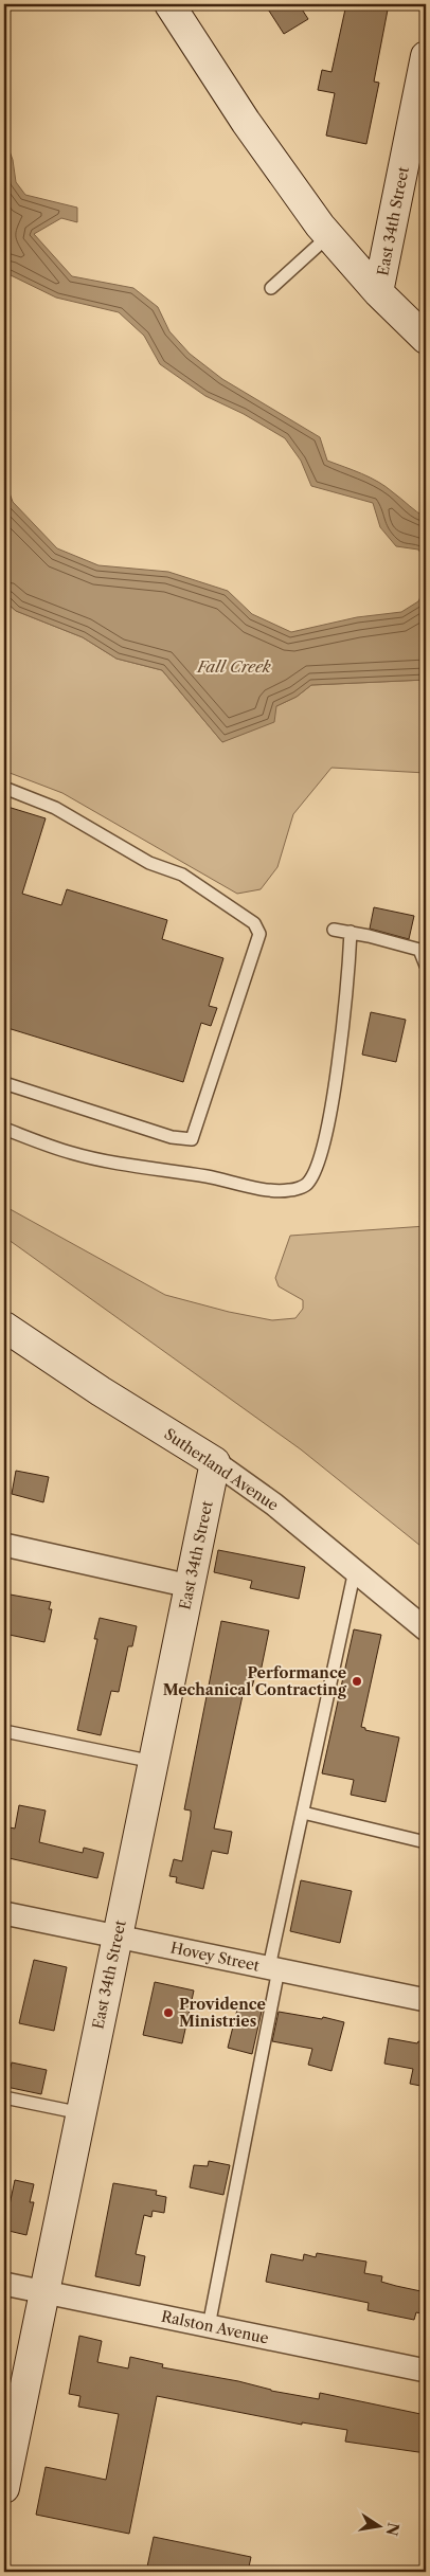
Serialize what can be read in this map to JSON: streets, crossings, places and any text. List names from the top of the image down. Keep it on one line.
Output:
{"streets":{"main road":["East 34th Street","Sutherland Avenue"],"street":["Hovey Street","Ralston Avenue"]},"crossings":[["East 34th Street","Sutherland Avenue"],["East 34th Street","Hovey Street"],["East 34th Street","Ralston Avenue"]],"water":["Fall Creek"],"places":["Performance Mechanical Contracting","Providence Ministries"],"north":"right"}
